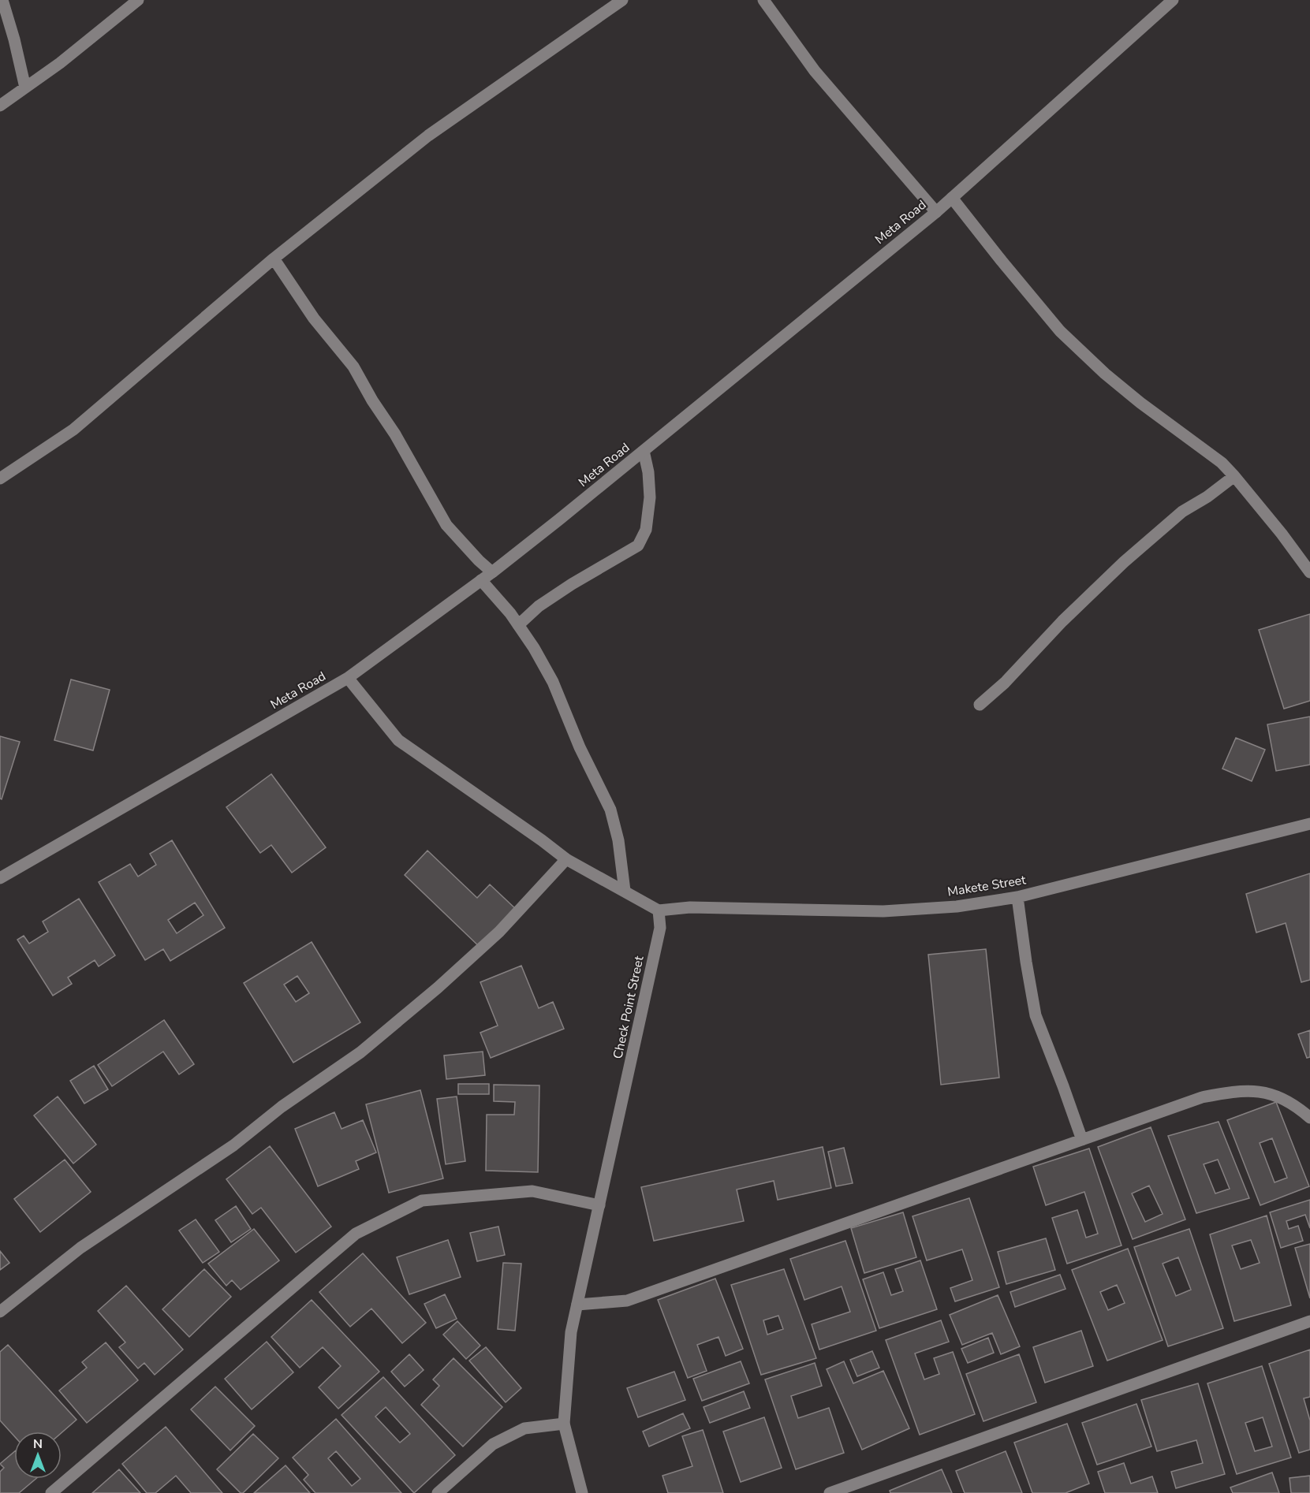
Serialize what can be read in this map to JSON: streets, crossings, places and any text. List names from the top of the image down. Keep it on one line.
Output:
{"streets":{"street":["Meta Road","Makete Street","Check Point Street"]},"crossings":[["Makete Street","Check Point Street"]],"north":"top"}
